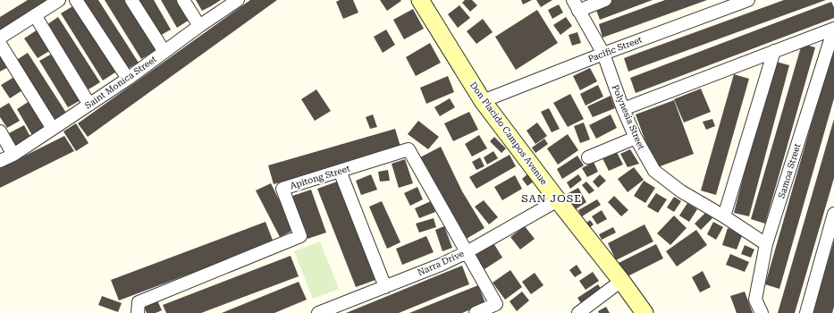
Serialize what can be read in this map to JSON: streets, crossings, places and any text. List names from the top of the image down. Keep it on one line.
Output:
{"streets":{"main road":["Don Placido Campos Avenue"],"street":["Pacific Street","Saint Monica Street","Polynesia Street","Samoa Street","Apitong Street","Narra Drive"]},"crossings":[["Pacific Street","Polynesia Street"],["Pacific Street","Don Placido Campos Avenue"],["Polynesia Street","Samoa Street"],["Don Placido Campos Avenue","Narra Drive"],["Apitong Street","Narra Drive"]],"districts":["SAN JOSE"]}
